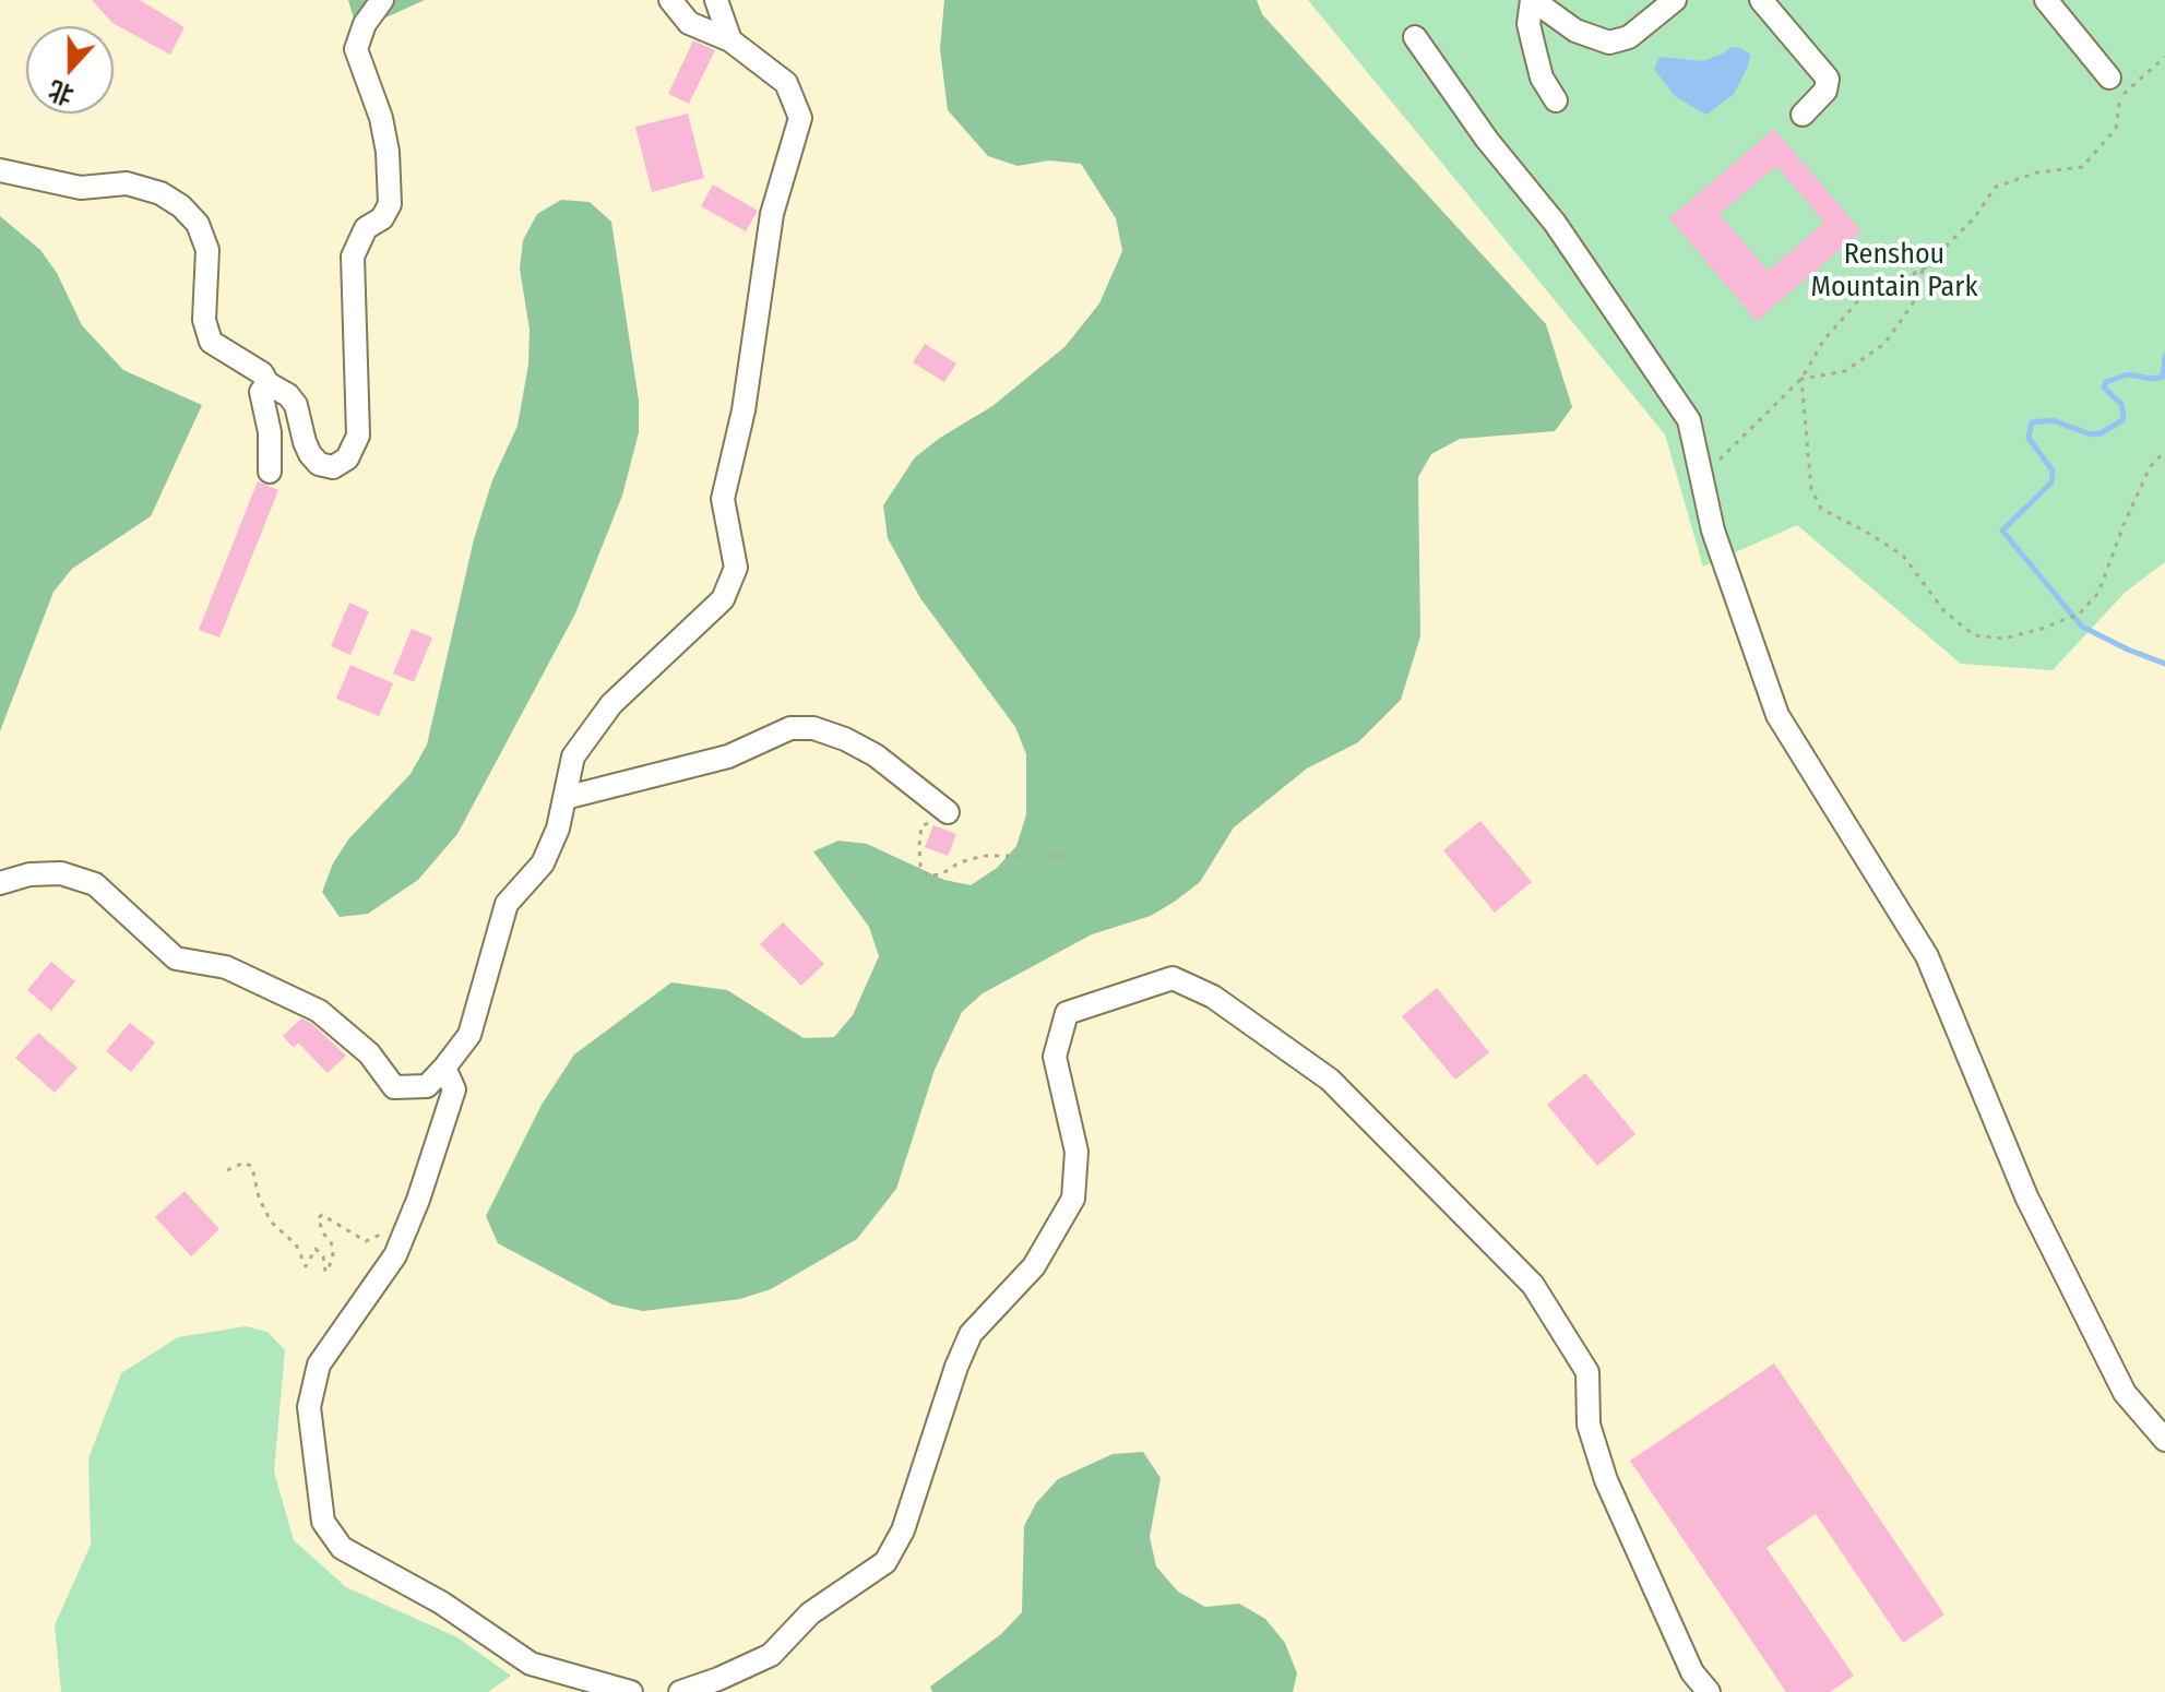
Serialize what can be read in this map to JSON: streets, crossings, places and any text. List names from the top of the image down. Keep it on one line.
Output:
{"parks":["Renshou Mountain Park"],"north":"bottom"}
